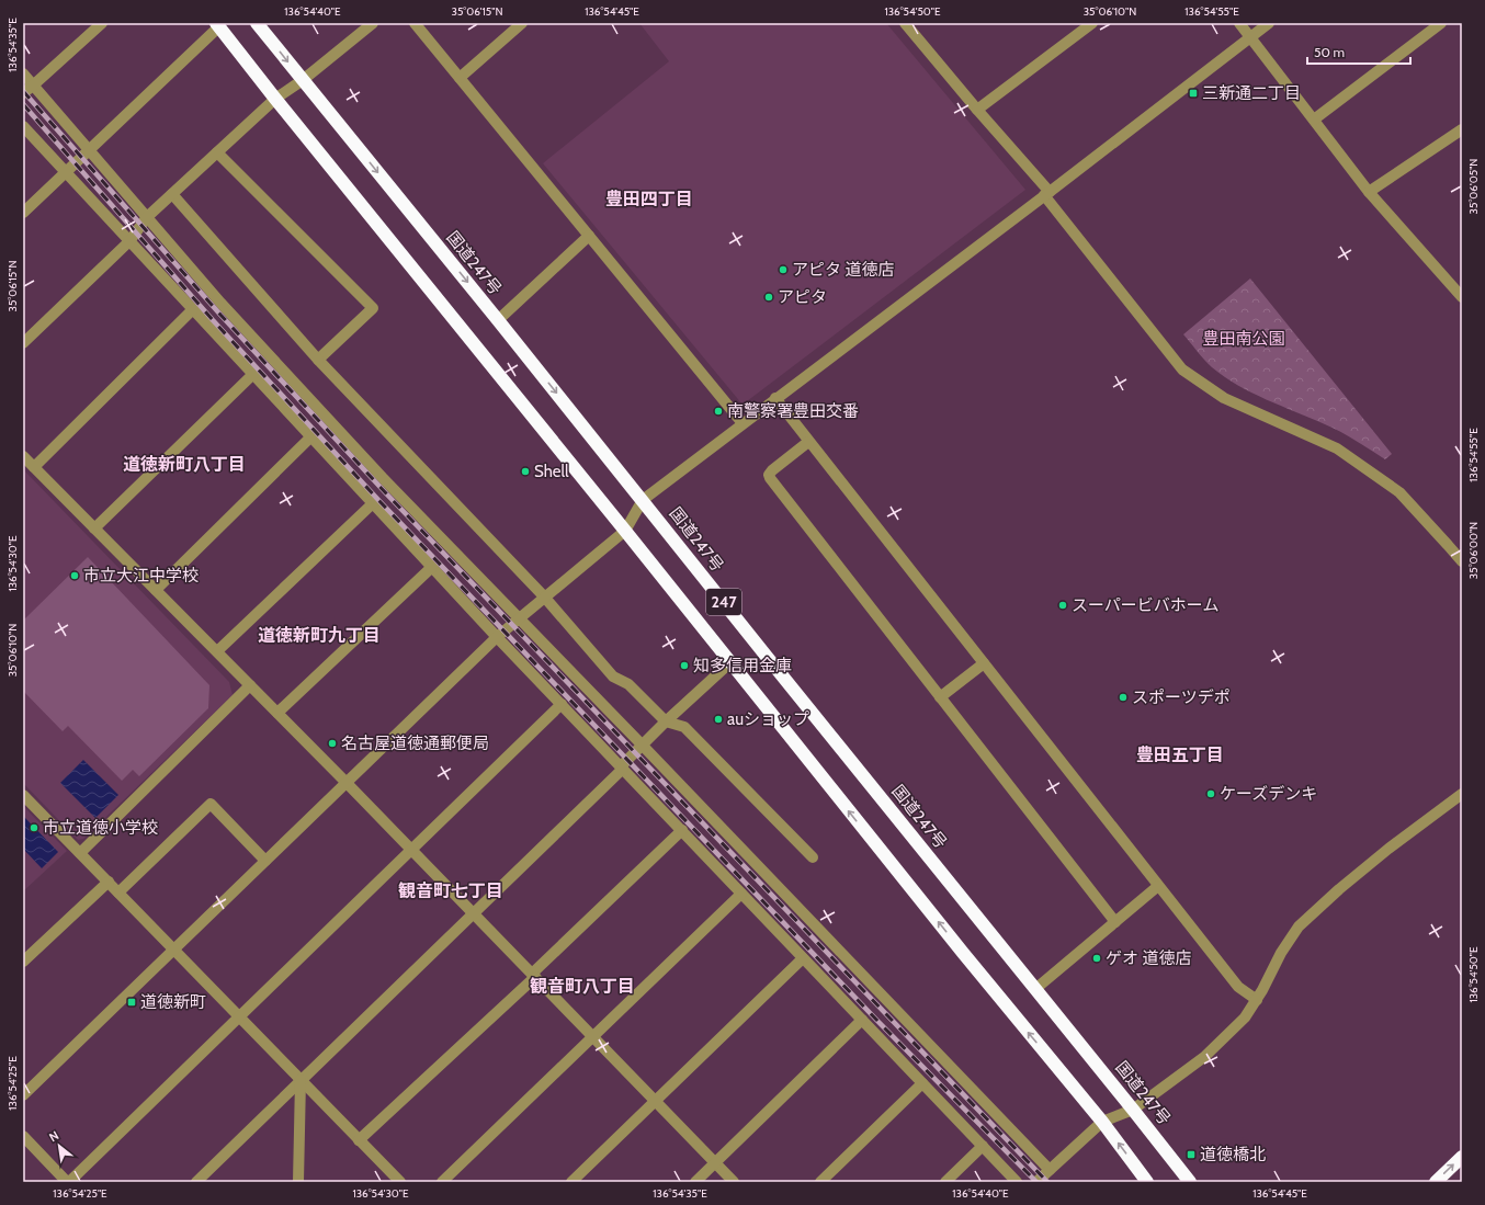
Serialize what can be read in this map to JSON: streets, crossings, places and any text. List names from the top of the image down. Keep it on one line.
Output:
{"streets":{"highway":["国道247号","247"]},"districts":["豊田四丁目","道徳新町八丁目","道徳新町九丁目","豊田五丁目","観音町七丁目","観音町八丁目"],"parks":["豊田南公園"],"places":{"transit":["三新通二丁目","道徳新町","道徳橋北"],"other":["アピタ 道徳店","アピタ","南警察署豊田交番","Shell","市立大江中学校","スーパービバホーム","知多信用金庫","スポーツデポ","auショップ","名古屋道徳通郵便局","ケーズデンキ","市立道徳小学校","ゲオ 道徳店"]},"scale_bar":"50 m","north":"top left","coordinates":["136°54'40\"E","35°06'15\"N","136°54'45\"E","136°54'50\"E","35°06'10\"N","136°54'55\"E","136°54'35\"E","35°06'05\"N","35°06'00\"N","136°54'30\"E","136°54'25\"E"]}
